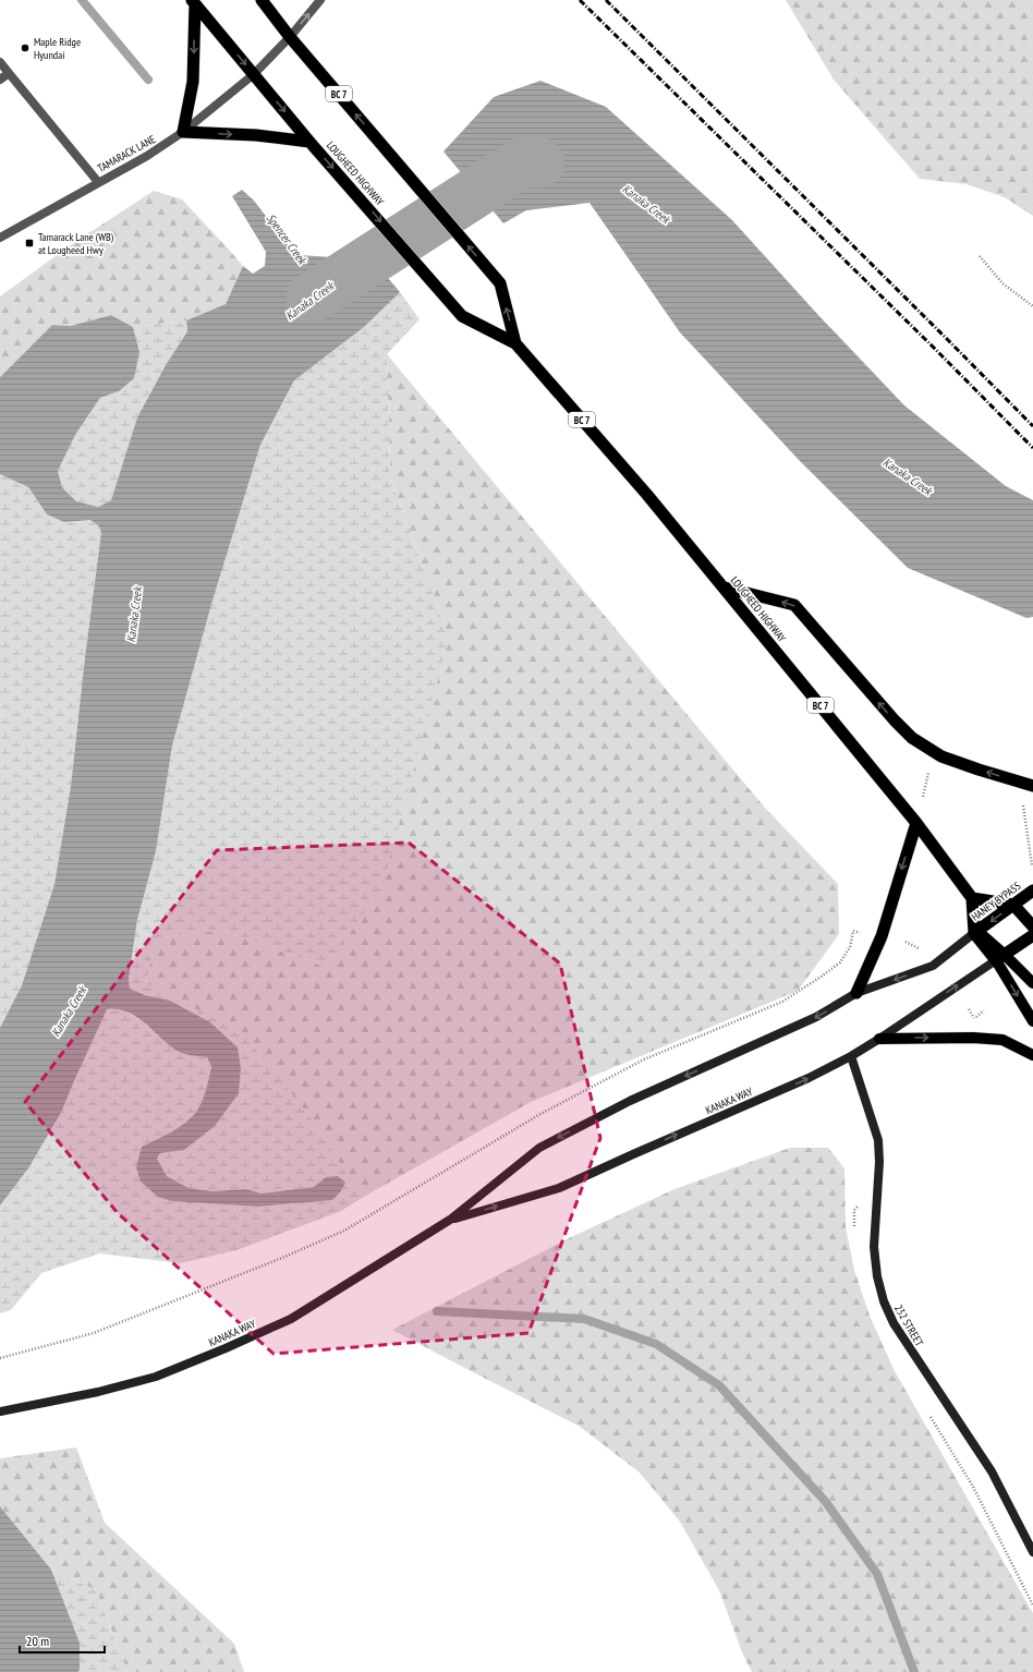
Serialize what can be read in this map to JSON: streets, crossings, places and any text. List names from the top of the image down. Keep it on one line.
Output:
{"streets":{"highway":["BC 7","LOUGHEED HIGHWAY","HANEY BYPASS"],"main road":["KANAKA WAY","232 STREET"],"street":["TAMARACK LANE"]},"crossings":[["TAMARACK LANE","LOUGHEED HIGHWAY"],["HANEY BYPASS","KANAKA WAY"],["KANAKA WAY","232 STREET"]],"water":["Kanaka Creek","Spencer Creek"],"places":{"other":["Maple Ridge Hyundai"],"transit":["Tamarack Lane (WB) at Lougheed Hwy"]},"scale_bar":"20 m"}
